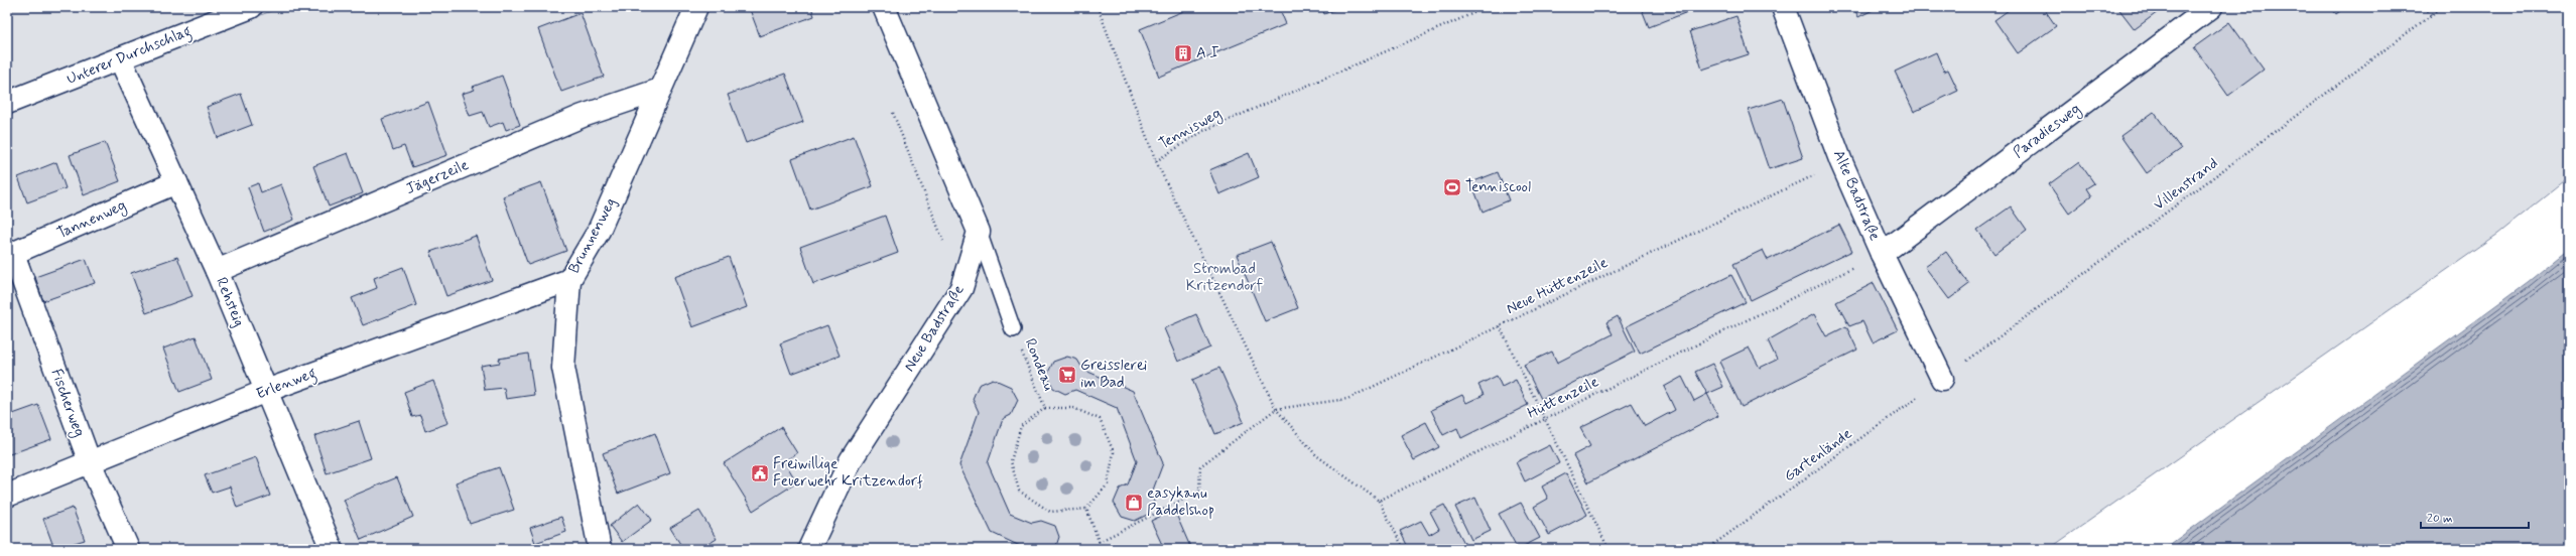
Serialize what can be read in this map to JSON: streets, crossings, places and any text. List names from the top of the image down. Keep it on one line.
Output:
{"streets":{"street":["Unterer Durchschlag","Paradiesweg","Jägerzeile","Alte Badstraße","Tannenweg","Brunnenweg","Rehsteig","Neue Badstraße","Erlenweg","Fischerweg"],"path":["Tennisweg","Villenstrand","Neue Hüttenzeile","Rondeau","Hüttenzeile","Gartenlände"]},"crossings":[["Unterer Durchschlag","Rehsteig"],["Tennisweg","Neue Hüttenzeile"],["Paradiesweg","Alte Badstraße"],["Paradiesweg","Hüttenzeile"],["Jägerzeile","Brunnenweg"],["Jägerzeile","Rehsteig"],["Villenstrand","Alte Badstraße"],["Villenstrand","Gartenlände"],["Alte Badstraße","Neue Hüttenzeile"],["Alte Badstraße","Hüttenzeile"],["Alte Badstraße","Gartenlände"],["Tannenweg","Rehsteig"],["Tannenweg","Fischerweg"],["Brunnenweg","Erlenweg"],["Rehsteig","Erlenweg"],["Erlenweg","Fischerweg"]],"parks":["Strombad Kritzendorf"],"places":{"building":["A I"],"sports":["Tenniscool"],"supermarket":["Greisslerei im Bad"],"public building":["Freiwillige Feuerwehr Kritzendorf"],"shop":["easykanu Paddelshop"]},"scale_bar":"20 m"}
